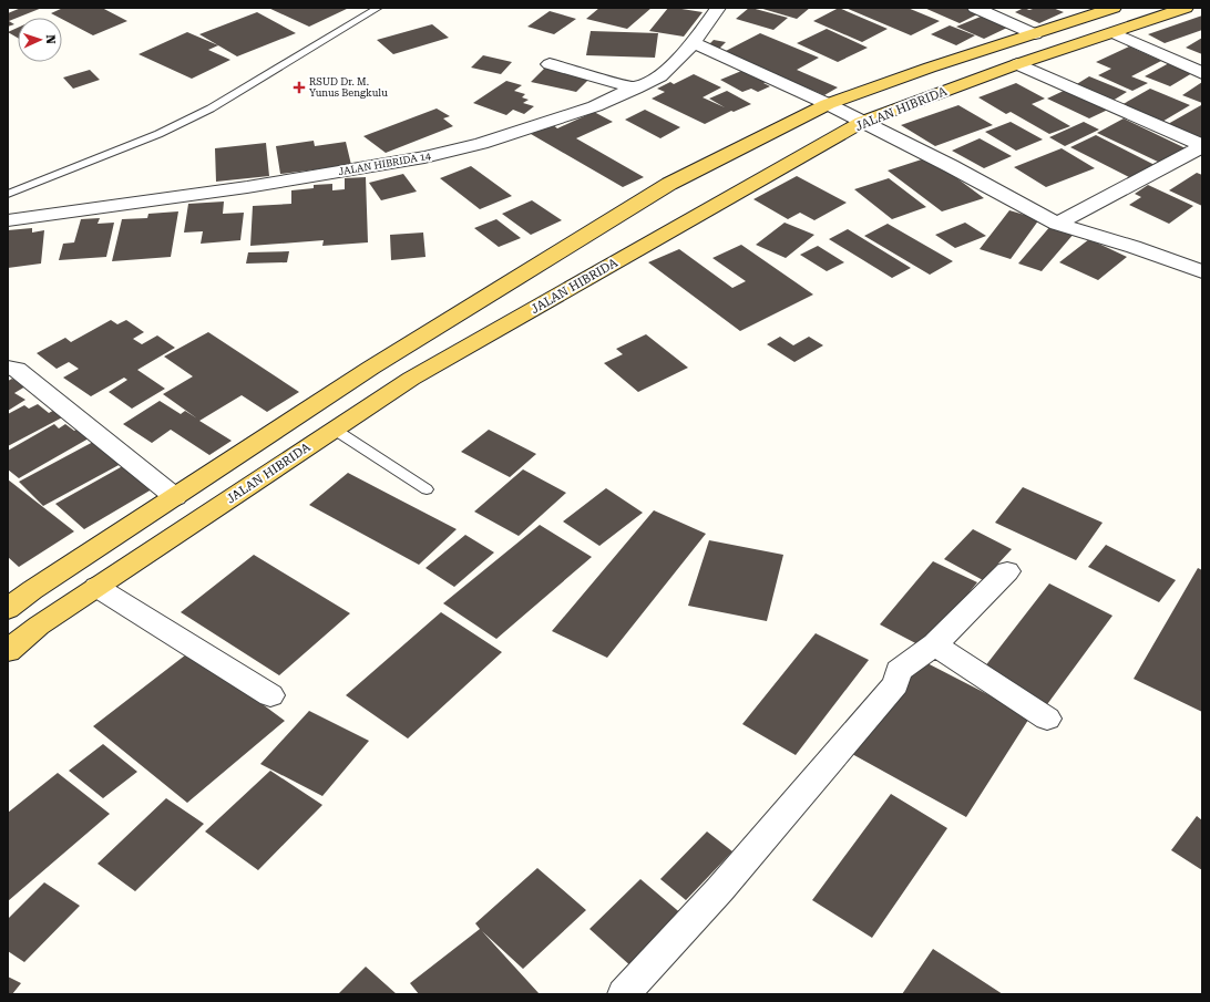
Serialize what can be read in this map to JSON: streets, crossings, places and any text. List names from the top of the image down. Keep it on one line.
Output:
{"streets":{"main road":["JALAN HIBRIDA"],"street":["JALAN HIBRIDA 14"]},"places":{"health":["RSUD Dr. M. Yunus Bengkulu"]},"north":"right"}
